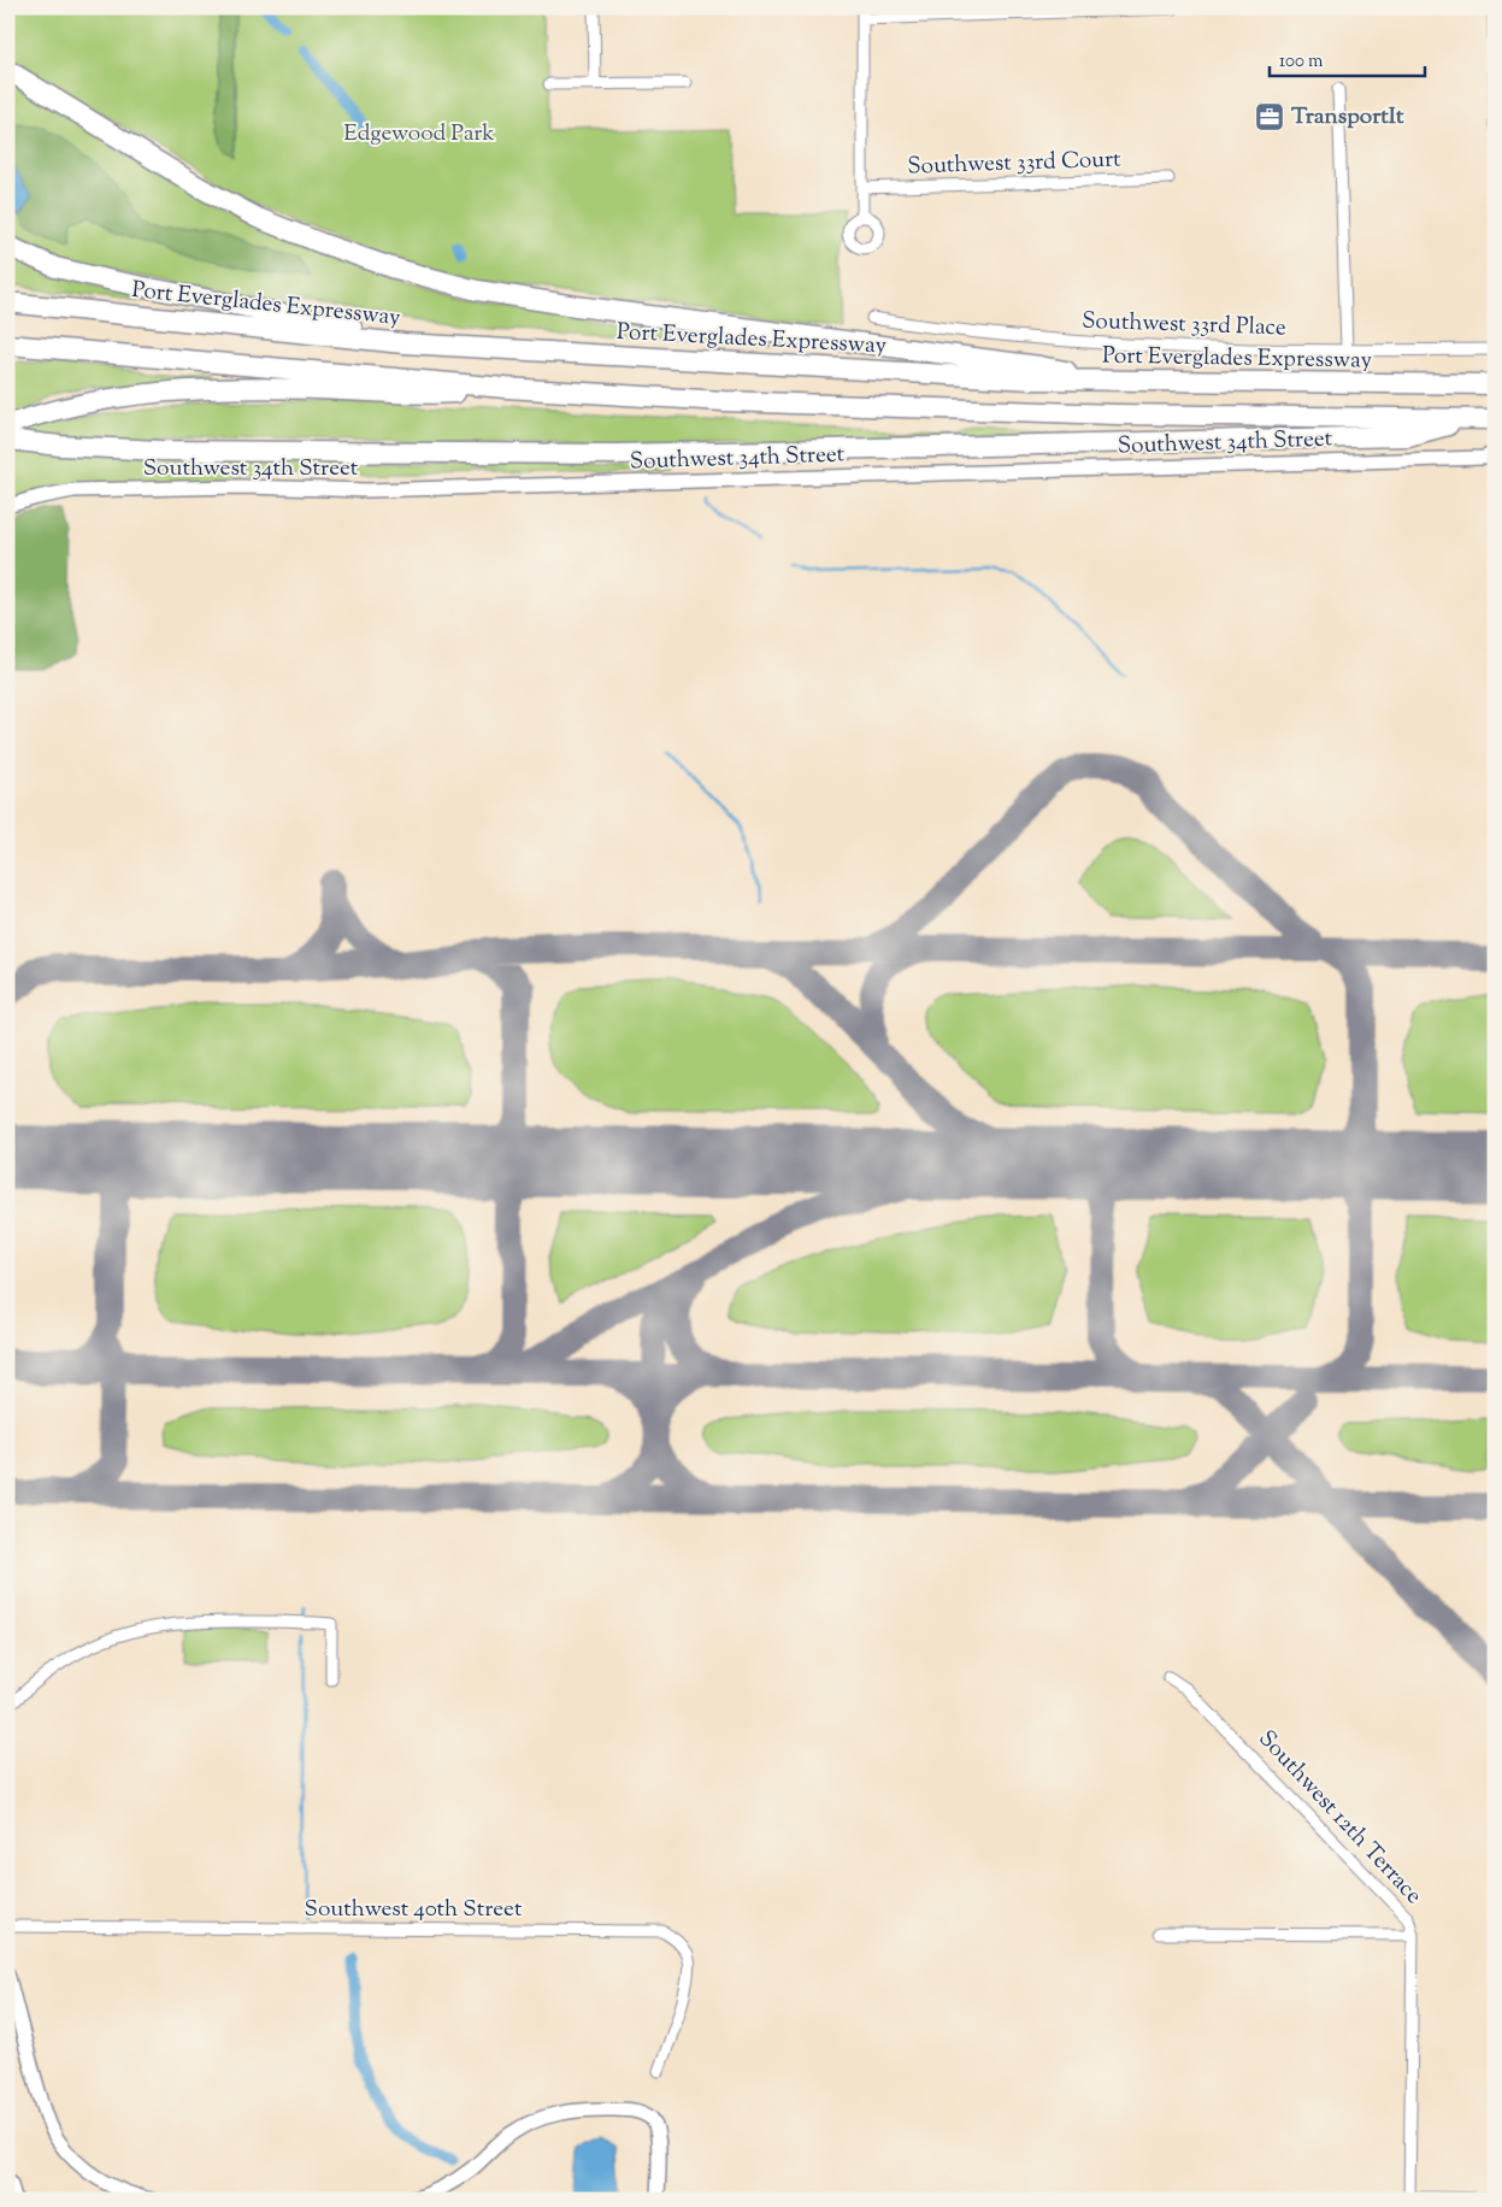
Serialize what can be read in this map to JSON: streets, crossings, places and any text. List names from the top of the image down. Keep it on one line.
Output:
{"streets":{"highway":["Port Everglades Expressway"],"street":["Southwest 33rd Court","Southwest 33rd Place","Southwest 34th Street","Southwest 12th Terrace","Southwest 40th Street"]},"parks":["Edgewood Park"],"places":{"office":["TransportIt"]},"scale_bar":"100 m"}
